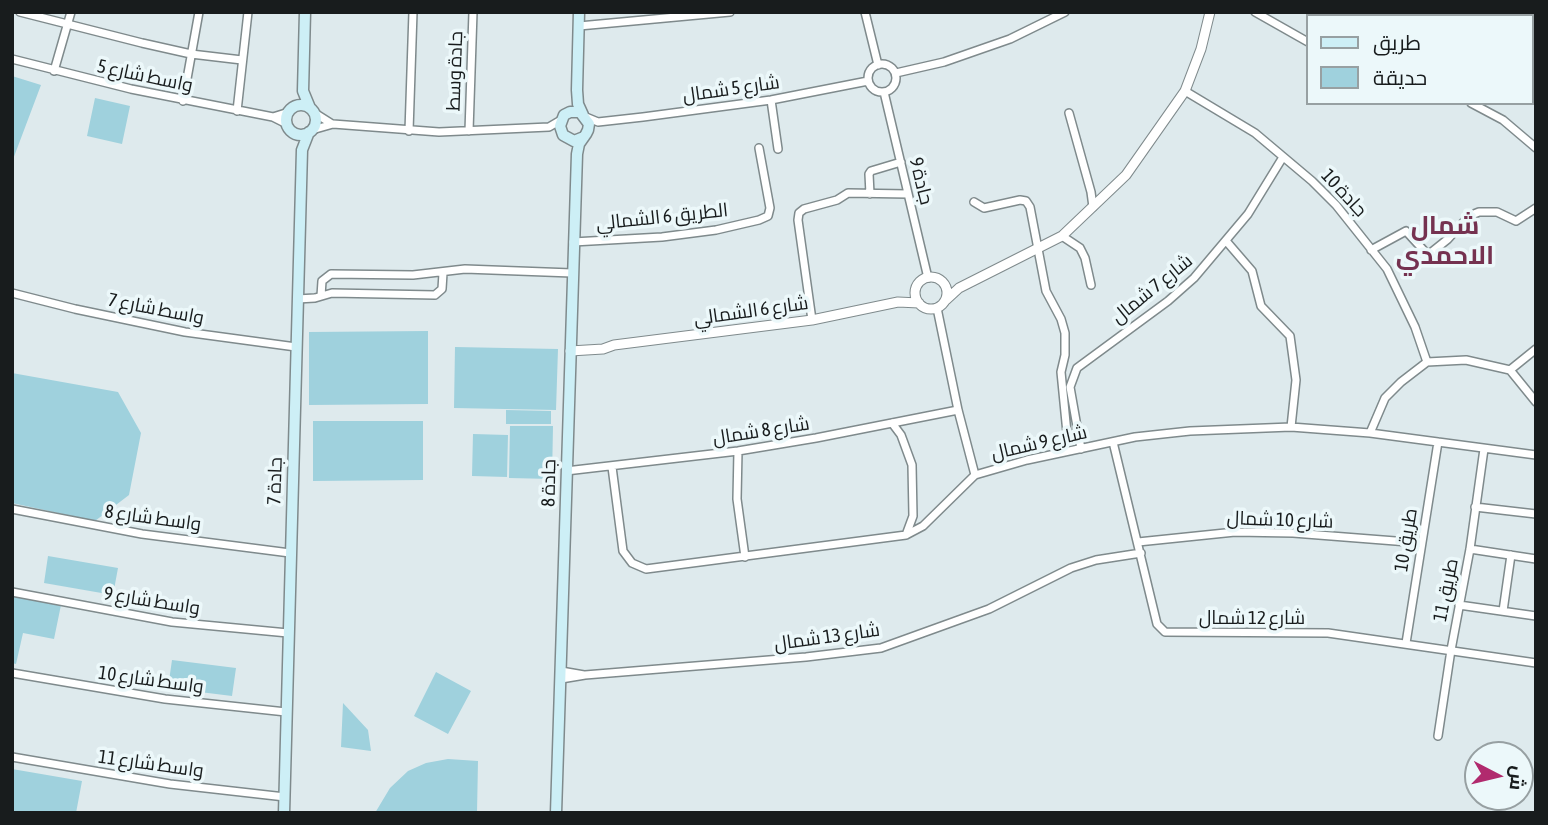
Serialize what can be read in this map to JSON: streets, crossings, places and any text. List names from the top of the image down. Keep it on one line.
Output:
{"streets":{"main road":["جادة 7","جادة 8"],"street":["جادة وسط","واسط شارع 5","شارع 5 شمال","جادة 9","جادة 10","الطريق 6 الشمالي","شارع 7 شمال","واسط شارع 7","شارع 6 الشمالي","شارع 8 شمال","شارع 9 شمال","واسط شارع 8","شارع 10 شمال","طريق 10","طريق 11","واسط شارع 9","شارع 12 شمال","شارع 13 شمال","واسط شارع 10","واسط شارع 11"]},"crossings":[["واسط شارع 5","جادة 7"],["شارع 5 شمال","جادة 9"],["جادة 9","شارع 6 الشمالي"],["جادة 10","شارع 7 شمال"],["الطريق 6 الشمالي","جادة 8"],["شارع 7 شمال","شارع 9 شمال"],["واسط شارع 7","جادة 7"],["شارع 6 الشمالي","جادة 8"],["شارع 8 شمال","شارع 9 شمال"],["شارع 8 شمال","جادة 8"],["شارع 9 شمال","طريق 10"],["شارع 9 شمال","طريق 11"],["شارع 9 شمال","شارع 12 شمال"],["جادة 7","واسط شارع 8"],["جادة 7","واسط شارع 9"],["جادة 7","واسط شارع 10"],["جادة 7","واسط شارع 11"],["جادة 8","شارع 13 شمال"],["شارع 10 شمال","طريق 10"],["شارع 10 شمال","شارع 12 شمال"],["طريق 10","شارع 12 شمال"],["طريق 11","شارع 12 شمال"],["شارع 12 شمال","شارع 13 شمال"]],"districts":["شمال الاحمدي"],"legend":["طريق","حديقة"],"north":"right"}
